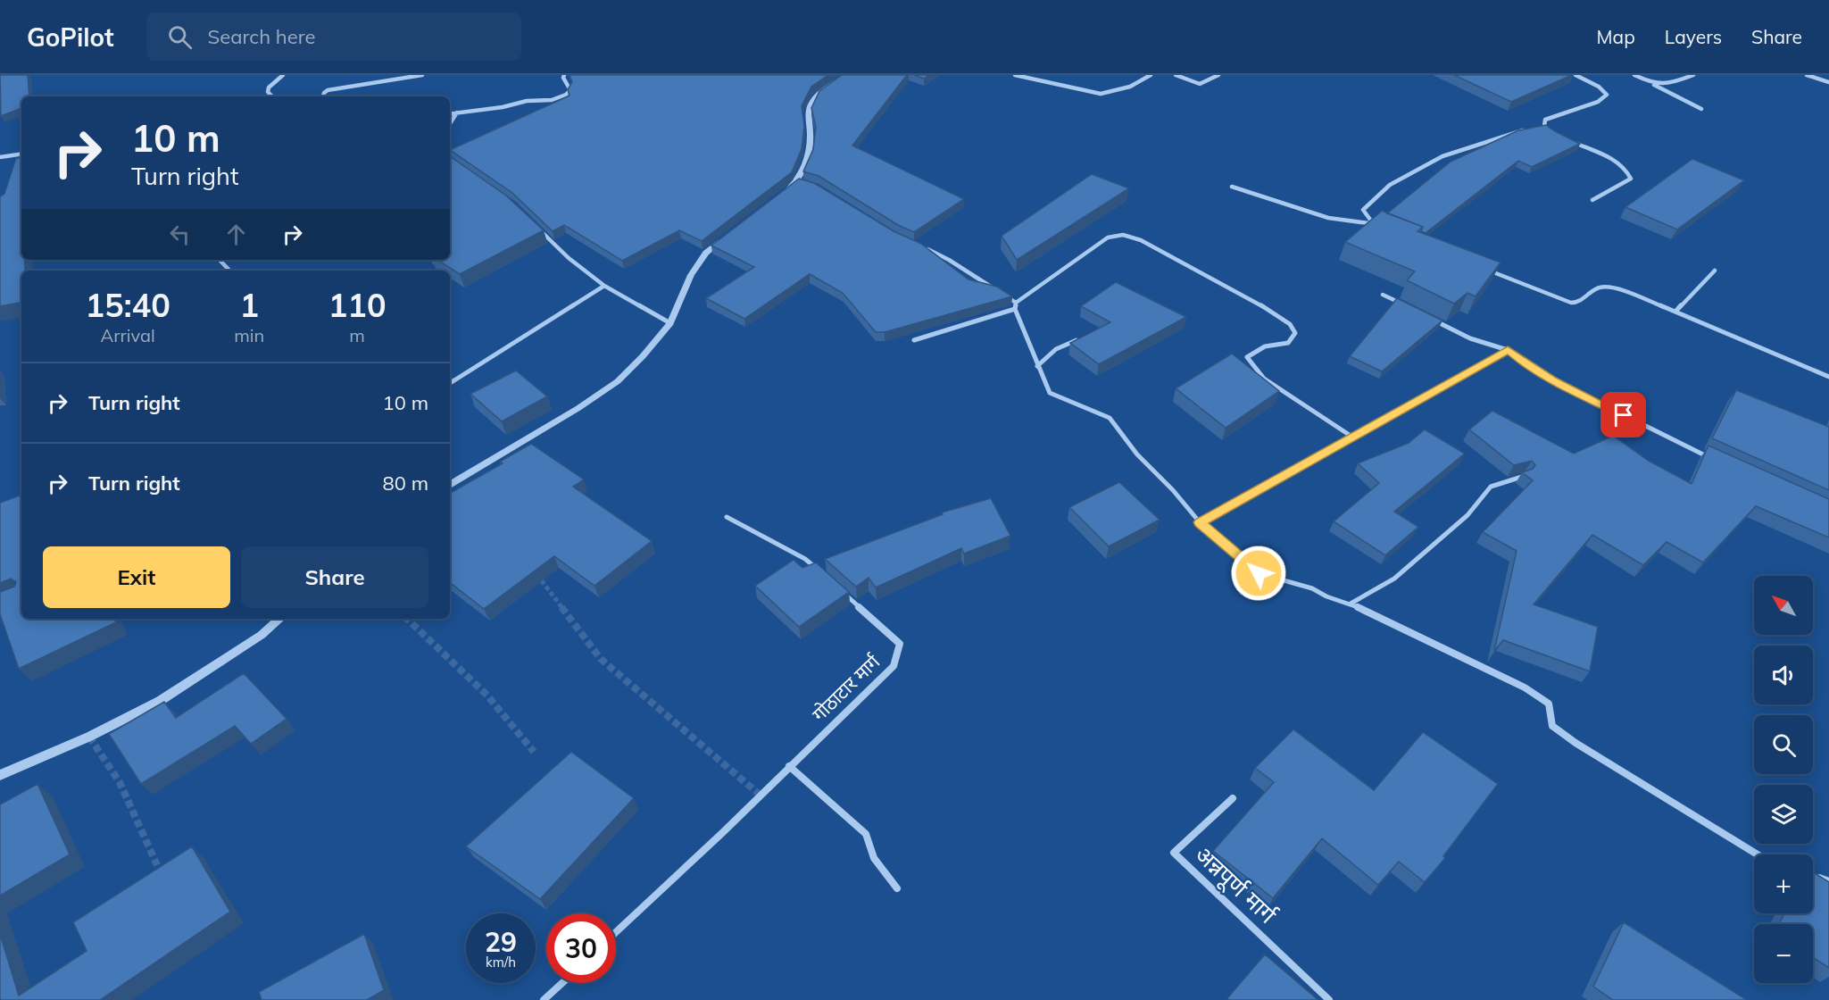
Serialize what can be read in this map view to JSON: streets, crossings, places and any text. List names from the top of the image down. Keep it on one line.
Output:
{"streets":{"street":["गोठाटार मार्ग","अन्नपूर्ण मार्ग"]},"north":"top left","page":{"header":"GoPilot","search":"Search here","nav":["Map","Layers","Share"],"turn":["10 m","Turn right"],"eta":["15:40","Arrival","1","min","110","m"],"list":[{"name":"Turn right","value":"10 m"},{"name":"Turn right","value":"80 m"}],"buttons":["Exit","Share"],"map_buttons":["+","−"],"speed":"29 km/h","limit":"30"}}
